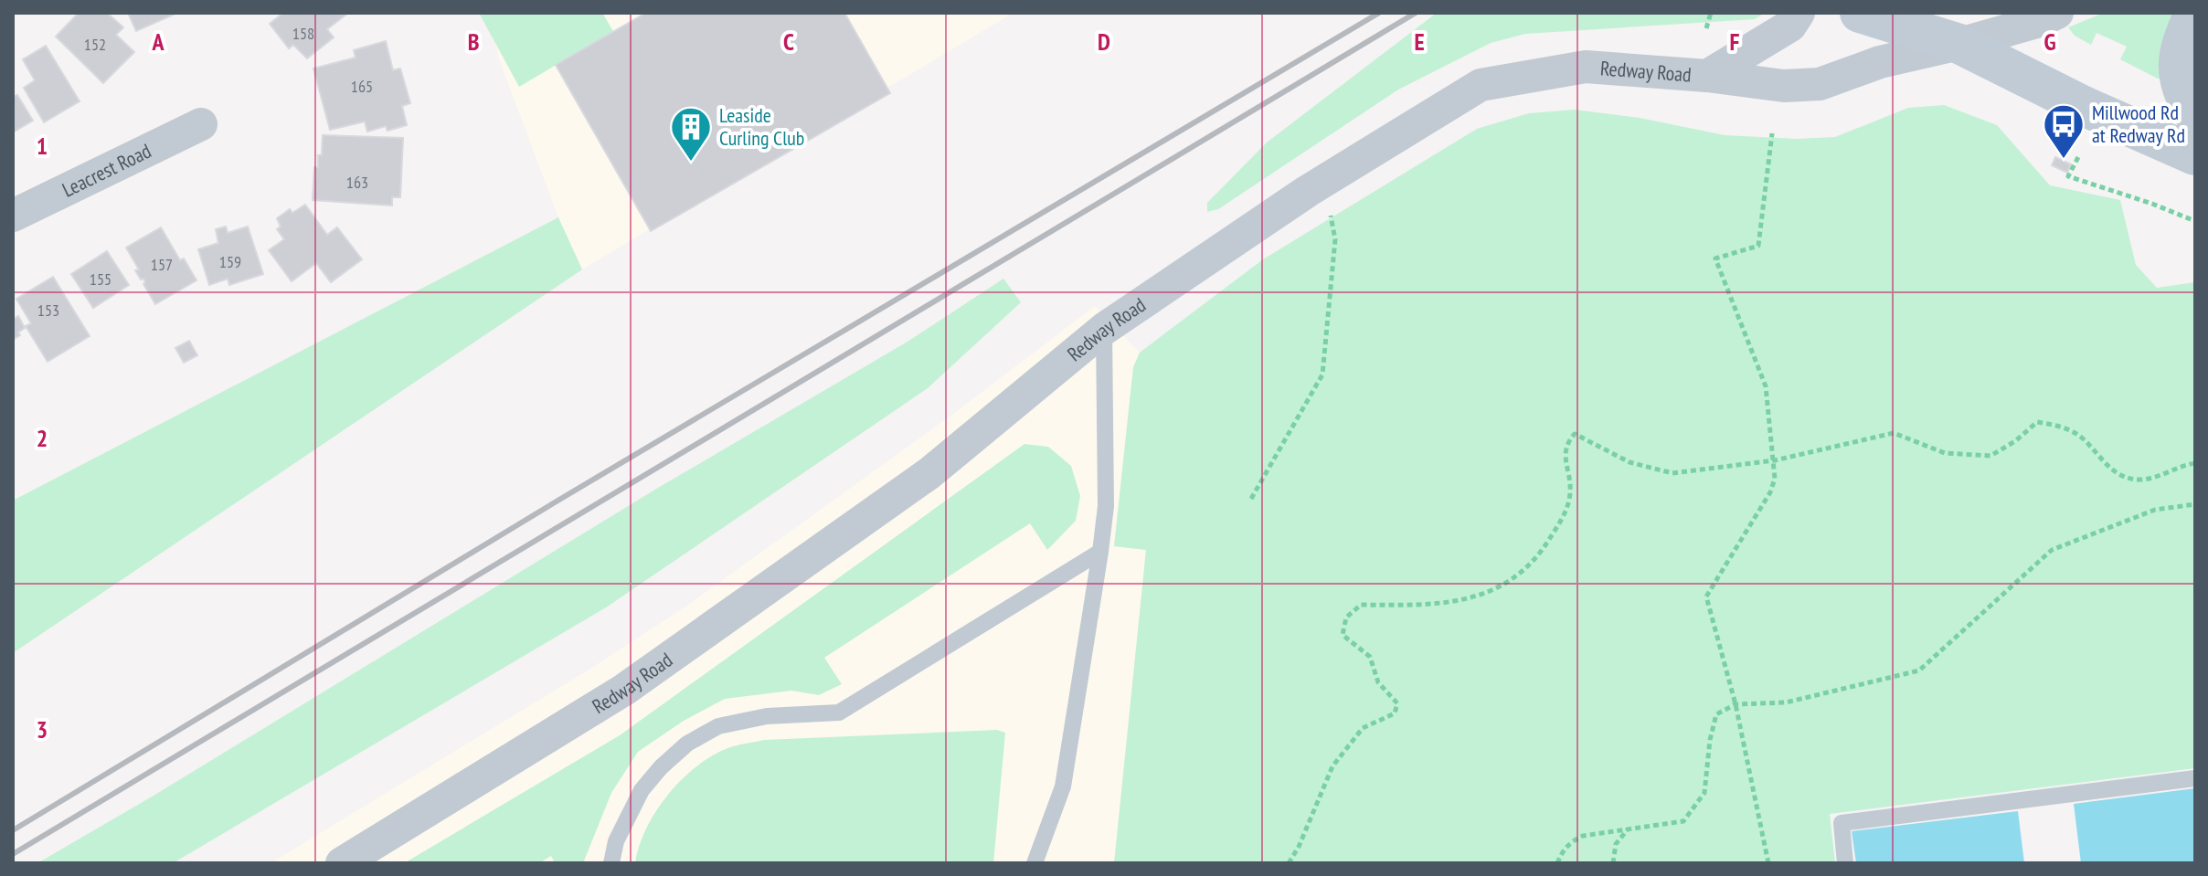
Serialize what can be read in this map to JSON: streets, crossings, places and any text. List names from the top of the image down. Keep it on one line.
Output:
{"streets":{"street":["Redway Road","Leacrest Road"]},"places":{"bus stop":["Millwood Rd at Redway Rd"],"building":["Leaside Curling Club"]},"house_numbers":["158","152","165","163","159","157","155","153"],"grid":{"columns":["A","B","C","D","E","F","G"],"rows":["1","2","3"]}}
